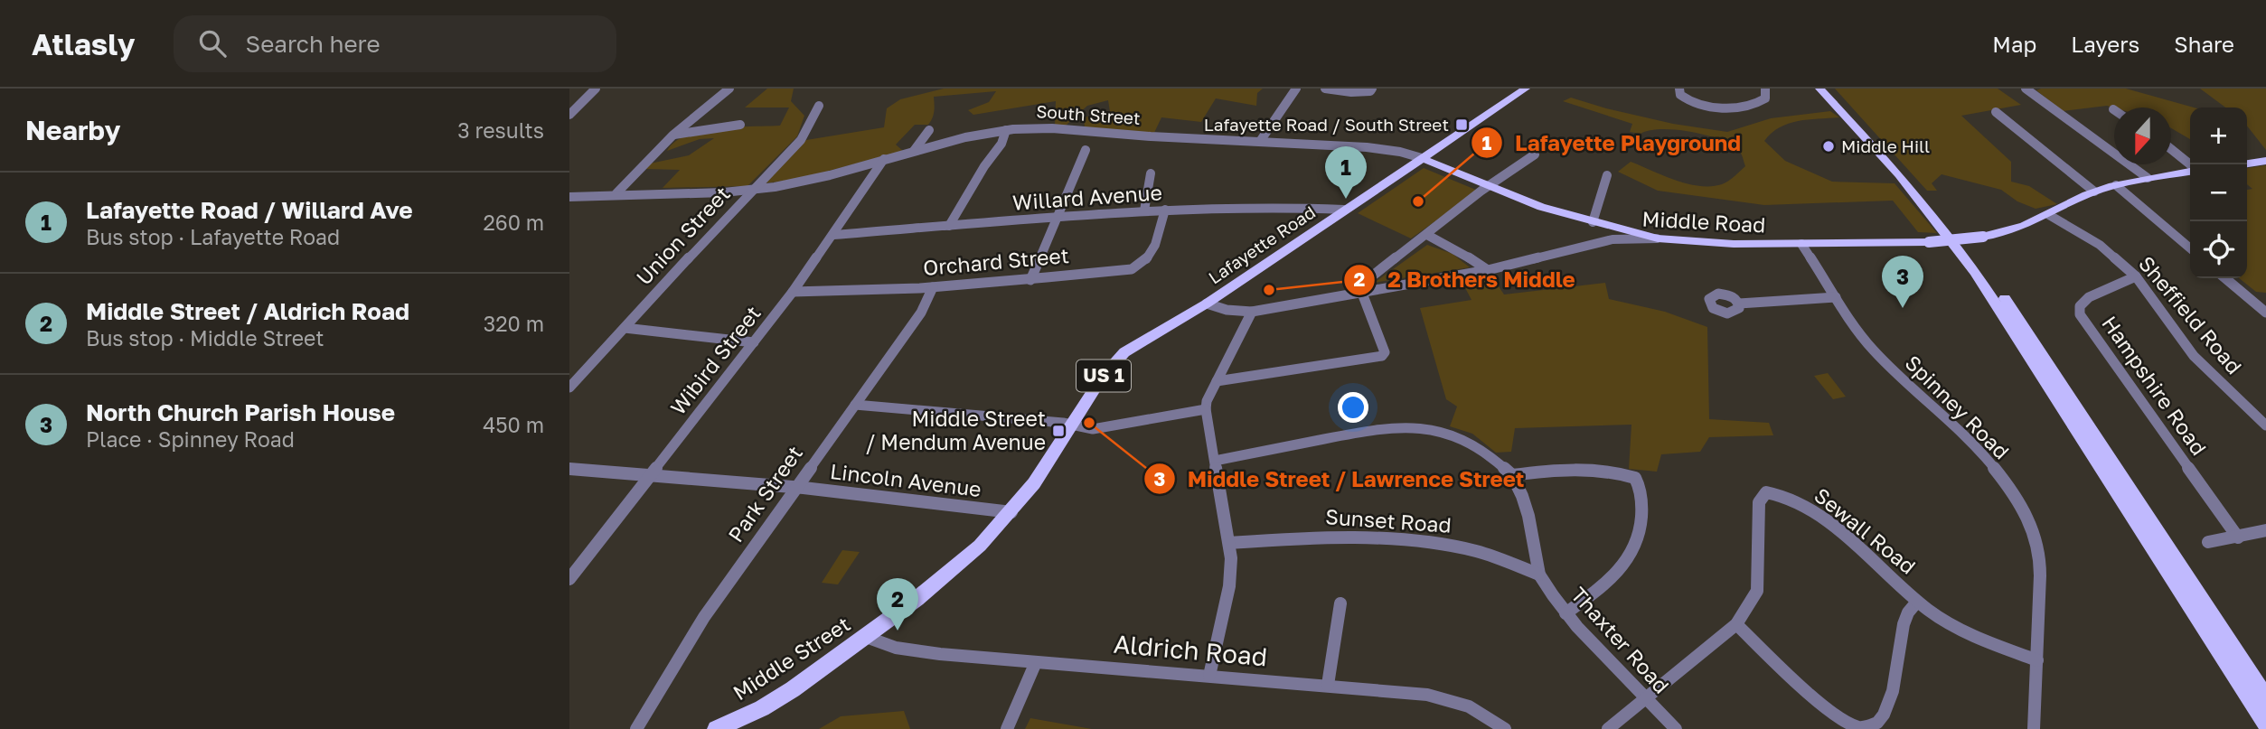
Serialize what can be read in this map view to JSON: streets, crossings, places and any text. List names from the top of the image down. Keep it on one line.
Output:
{"streets":{"main road":["South Street","Middle Road","Lafayette Road","US 1","Middle Street"],"street":["Willard Avenue","Union Street","Orchard Street","Sheffield Road","Wibird Street","Hampshire Road","Spinney Road","Lincoln Avenue","Park Street","Sunset Road","Sewall Road","Thaxter Road","Aldrich Road"]},"crossings":[["South Street","Middle Road"],["South Street","Union Street"],["South Street","Lafayette Road"],["South Street","Wibird Street"],["Willard Avenue","Lafayette Road"],["Willard Avenue","Orchard Street"],["Willard Avenue","Wibird Street"],["Middle Road","Lafayette Road"],["Middle Road","Sheffield Road"],["Middle Road","Spinney Road"],["Middle Road","Middle Street"],["Lafayette Road","Middle Street"],["Orchard Street","Wibird Street"],["Orchard Street","Park Street"],["Sheffield Road","Hampshire Road"],["Wibird Street","Lincoln Avenue"],["Spinney Road","Sewall Road"],["Lincoln Avenue","Park Street"],["Lincoln Avenue","Middle Street"],["Sunset Road","Thaxter Road"],["Sewall Road","Thaxter Road"],["Aldrich Road","Middle Street"]],"places":{"transit":["Lafayette Road / South Street","Middle Street / Mendum Avenue"],"other":["Middle Hill","Lafayette Playground","2 Brothers Middle","Middle Street / Lawrence Street"]},"north":"bottom","page":{"header":"Atlasly","search":"Search here","nav":["Map","Layers","Share"],"heading":["Nearby","3 results"],"map_buttons":["+","−"],"pins":["1","3","2"],"list":[{"mark":"1","name":"Lafayette Road / Willard Ave","note":"Bus stop · Lafayette Road","value":"260 m"},{"mark":"2","name":"Middle Street / Aldrich Road","note":"Bus stop · Middle Street","value":"320 m"},{"mark":"3","name":"North Church Parish House","note":"Place · Spinney Road","value":"450 m"}]}}
